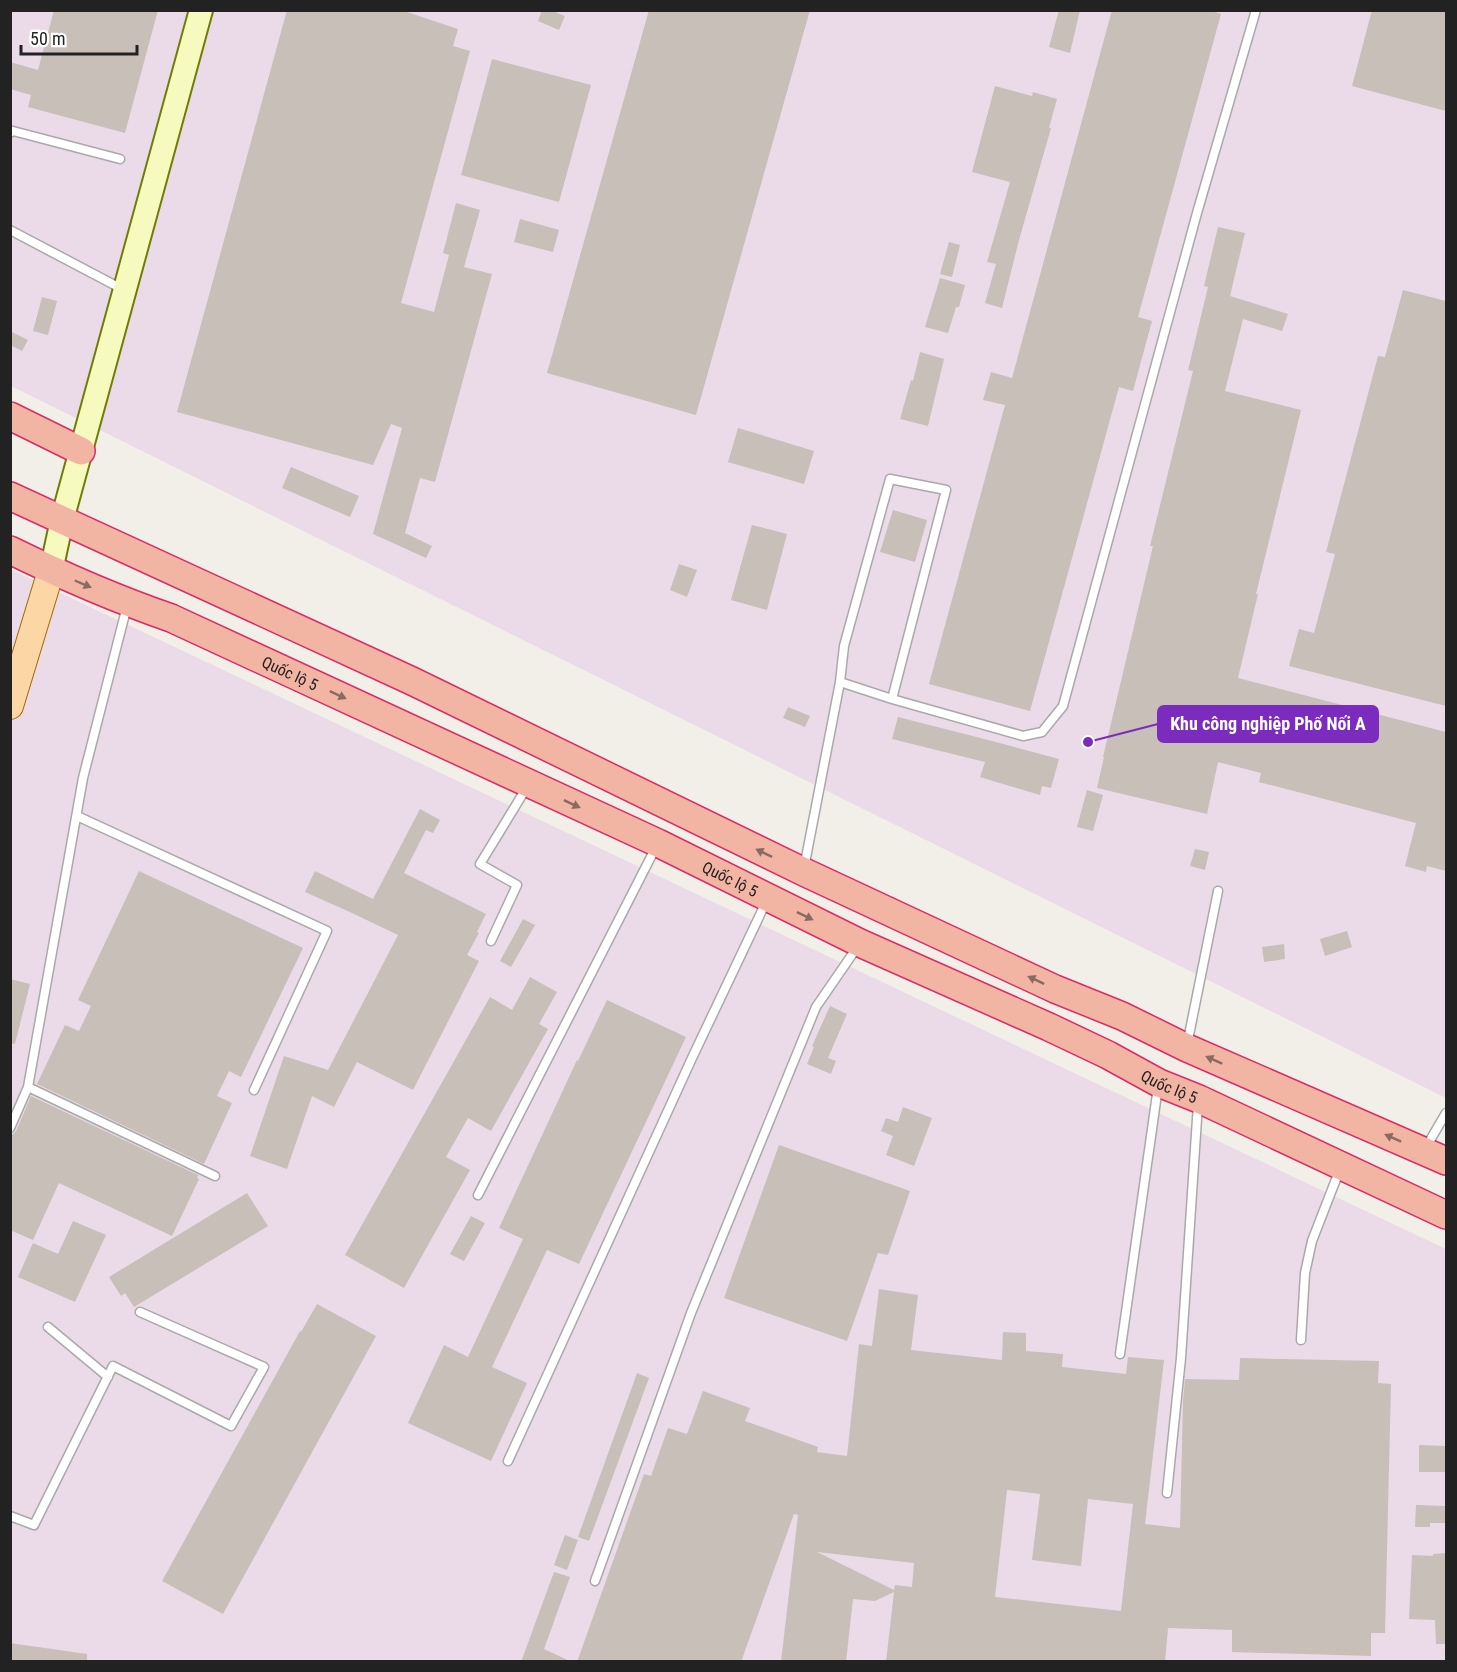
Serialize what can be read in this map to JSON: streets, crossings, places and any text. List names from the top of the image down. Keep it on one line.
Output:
{"streets":{"highway":["Quốc lộ 5"]},"places":["Khu công nghiệp Phố Nối A"],"scale_bar":"50 m"}
